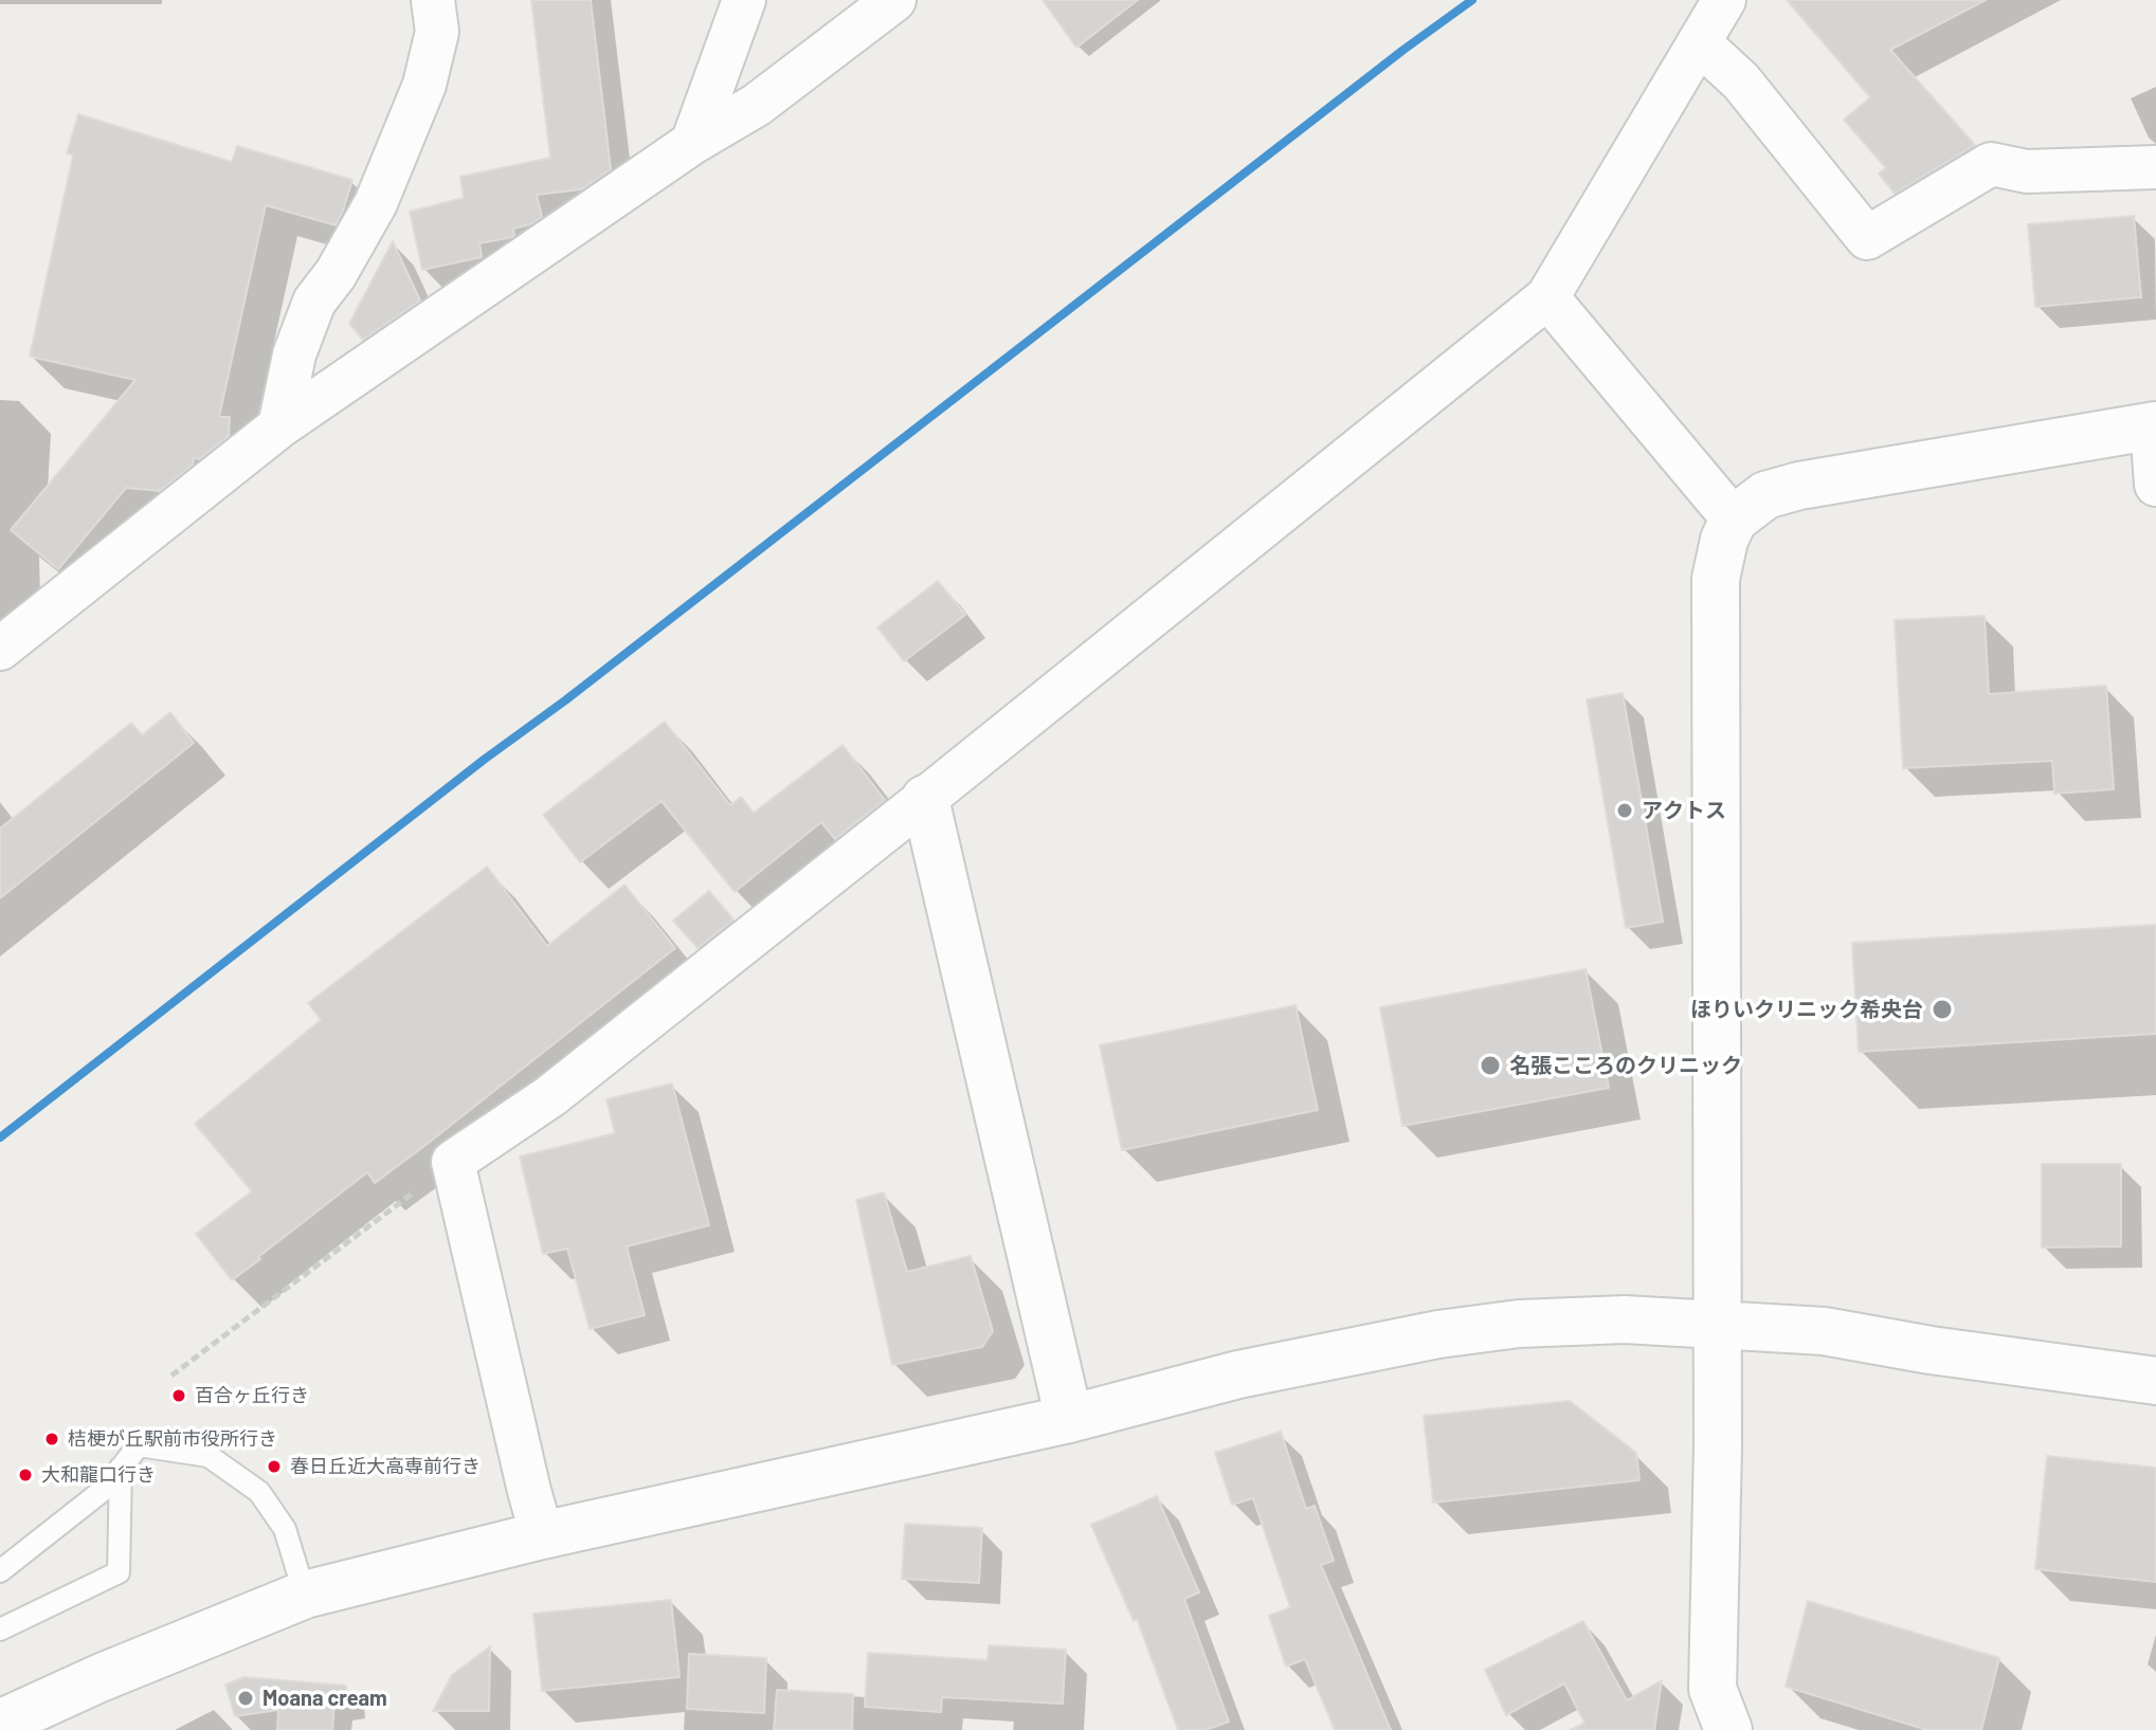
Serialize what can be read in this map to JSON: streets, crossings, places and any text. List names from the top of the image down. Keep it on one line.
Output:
{"places":["アクトス","ほりいクリニック希央台","名張こころのクリニック","百合ヶ丘行き","桔梗が丘駅前市役所行き","春日丘近大高専前行き","大和龍口行き","Moana cream"]}
